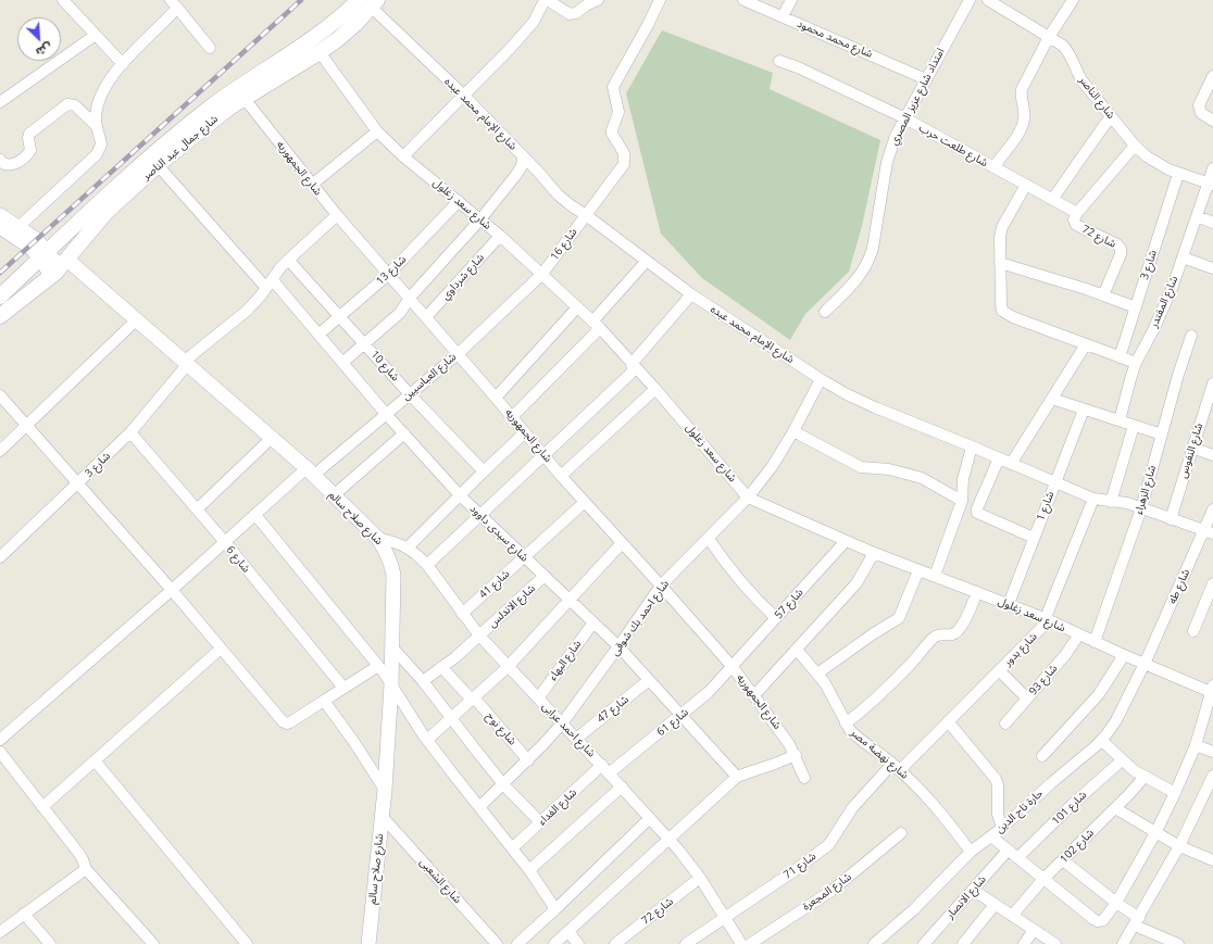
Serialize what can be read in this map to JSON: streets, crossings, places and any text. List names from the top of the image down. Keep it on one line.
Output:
{"streets":{"main road":["شارع جمال عبد الناصر"],"street":["شارع محمد محمود","امتداد شارع عزيز المصري","شارع الناصر","شارع الإمام محمد عبده","شارع طلعت حرب","شارع الجمهوريه","شارع سعد زغلول","شارع 72","شارع 16","شارع 3","شارع 13","شارع شرداوي","شارع المقتدر","شارع 10","شارع العباسيين","شارع النفوس","شارع الزهراء","شارع 1","شارع صلاح سالم","شارع سيدى داوود","شارع 6","شارع 41","شارع طه","شارع 57","شارع الاندلس","شارع احمد بك شوقى","شارع بدور","شارع البهاء","شارع 93","شارع 47","شارع 61","شارع نوح","شارع احمد عرابى","شارع نهضة مصر","شارع الفداء","شارع 101","حارة تاج الدين","شارع 102","شارع 71","شارع الشعبى","شارع المجعرة","شارع الانصار"]},"crossings":[["شارع محمد محمود","امتداد شارع عزيز المصري"],["امتداد شارع عزيز المصري","شارع طلعت حرب"],["شارع الناصر","شارع 72"],["شارع الناصر","شارع 3"],["شارع الناصر","شارع المقتدر"],["شارع الإمام محمد عبده","شارع جمال عبد الناصر"],["شارع الإمام محمد عبده","شارع 16"],["شارع الإمام محمد عبده","شارع النفوس"],["شارع الإمام محمد عبده","شارع الزهراء"],["شارع الإمام محمد عبده","شارع 1"],["شارع الإمام محمد عبده","شارع طه"],["شارع الإمام محمد عبده","شارع احمد بك شوقى"],["شارع الإمام محمد عبده","شارع بدور"],["شارع طلعت حرب","شارع 72"],["شارع جمال عبد الناصر","شارع الجمهوريه"],["شارع جمال عبد الناصر","شارع سعد زغلول"],["شارع جمال عبد الناصر","شارع صلاح سالم"],["شارع جمال عبد الناصر","شارع سيدى داوود"],["شارع الجمهوريه","شارع 3"],["شارع الجمهوريه","شارع 13"],["شارع الجمهوريه","شارع شرداوي"],["شارع الجمهوريه","شارع العباسيين"],["شارع الجمهوريه","شارع 41"],["شارع الجمهوريه","شارع 57"],["شارع الجمهوريه","شارع احمد بك شوقى"],["شارع الجمهوريه","شارع 61"],["شارع سعد زغلول","شارع 16"],["شارع سعد زغلول","شارع 13"],["شارع سعد زغلول","شارع شرداوي"],["شارع سعد زغلول","شارع العباسيين"],["شارع سعد زغلول","شارع الزهراء"],["شارع سعد زغلول","شارع 1"],["شارع سعد زغلول","شارع طه"],["شارع سعد زغلول","شارع 57"],["شارع سعد زغلول","شارع احمد بك شوقى"],["شارع سعد زغلول","شارع بدور"],["شارع سعد زغلول","شارع 93"],["شارع سعد زغلول","حارة تاج الدين"],["شارع 72","شارع احمد عرابى"],["شارع 16","شارع العباسيين"],["شارع 3","شارع 10"],["شارع 3","شارع صلاح سالم"],["شارع 3","شارع سيدى داوود"],["شارع 3","شارع 6"],["شارع 13","شارع 10"],["شارع 13","شارع سيدى داوود"],["شارع 10","شارع العباسيين"],["شارع العباسيين","شارع صلاح سالم"],["شارع العباسيين","شارع سيدى داوود"],["شارع العباسيين","شارع 6"],["شارع صلاح سالم","شارع احمد عرابى"],["شارع صلاح سالم","شارع الشعبى"],["شارع سيدى داوود","شارع 41"],["شارع سيدى داوود","شارع الاندلس"],["شارع سيدى داوود","شارع احمد بك شوقى"],["شارع سيدى داوود","شارع البهاء"],["شارع سيدى داوود","شارع 47"],["شارع سيدى داوود","شارع 61"],["شارع 41","شارع احمد عرابى"],["شارع طه","حارة تاج الدين"],["شارع 57","شارع 61"],["شارع الاندلس","شارع نوح"],["شارع الاندلس","شارع احمد عرابى"],["شارع احمد بك شوقى","شارع نوح"],["شارع احمد بك شوقى","شارع احمد عرابى"],["شارع بدور","شارع نهضة مصر"],["شارع بدور","شارع 71"],["شارع البهاء","شارع احمد عرابى"],["شارع 47","شارع احمد عرابى"],["شارع 61","شارع احمد عرابى"],["شارع 61","شارع الفداء"],["شارع احمد عرابى","شارع الفداء"],["شارع احمد عرابى","شارع 71"],["شارع نهضة مصر","حارة تاج الدين"],["شارع نهضة مصر","شارع 71"]],"north":"bottom right"}
